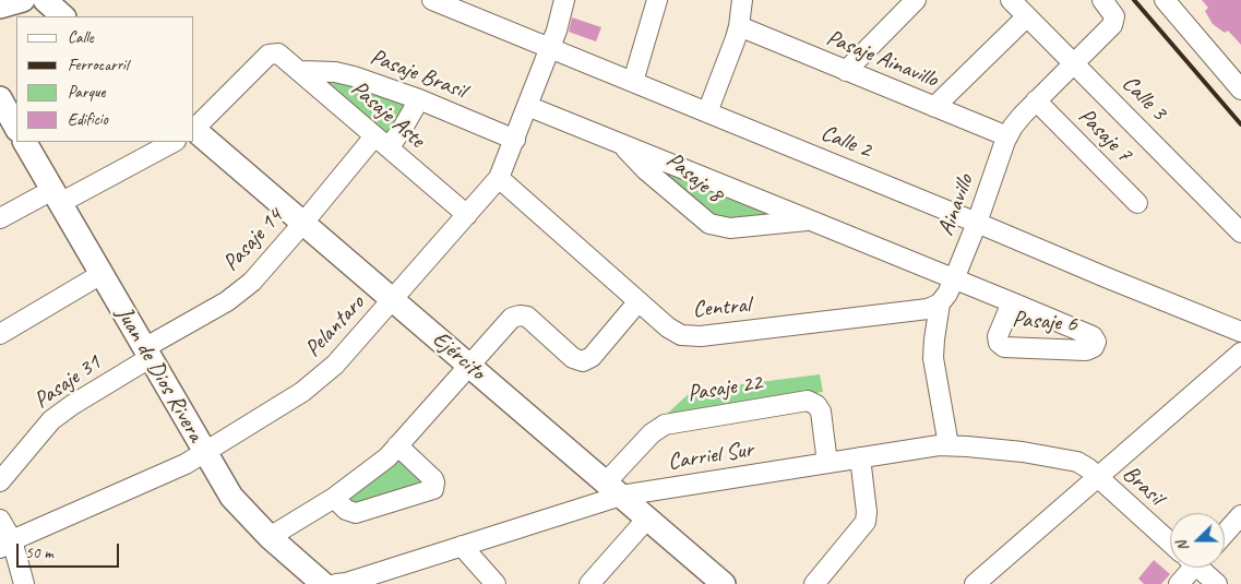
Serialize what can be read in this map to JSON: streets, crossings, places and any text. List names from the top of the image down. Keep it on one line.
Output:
{"streets":{"main road":["Ejército","Juan de Dios Rivera"],"street":["Pasaje Ainavillo","Pasaje Brasil","Calle 3","Pasaje Aste","Pasaje 7","Calle 2","Pasaje 8","Ainavillo","Pasaje 14","Central","Pasaje 6","Pelantaro","Pasaje 31","Pasaje 22","Carriel Sur","Brasil"]},"crossings":[["Pasaje Ainavillo","Ainavillo"],["Pasaje Brasil","Pasaje Aste"],["Pasaje Brasil","Pasaje 14"],["Pasaje Brasil","Pelantaro"],["Calle 3","Ainavillo"],["Pasaje Aste","Pasaje 14"],["Pasaje Aste","Pelantaro"],["Pasaje 7","Ainavillo"],["Calle 2","Ainavillo"],["Calle 2","Pelantaro"],["Pasaje 8","Ainavillo"],["Pasaje 8","Pasaje 6"],["Pasaje 8","Pelantaro"],["Ainavillo","Central"],["Ainavillo","Pasaje 6"],["Ainavillo","Carriel Sur"],["Pasaje 14","Ejército"],["Pasaje 14","Juan de Dios Rivera"],["Pasaje 14","Pasaje 31"],["Central","Pelantaro"],["Pelantaro","Ejército"],["Pelantaro","Juan de Dios Rivera"],["Ejército","Pasaje 22"],["Ejército","Carriel Sur"],["Juan de Dios Rivera","Pasaje 31"],["Pasaje 22","Carriel Sur"],["Carriel Sur","Brasil"]],"legend":["Calle","Ferrocarril","Parque","Edificio"],"scale_bar":"50 m","north":"left"}
